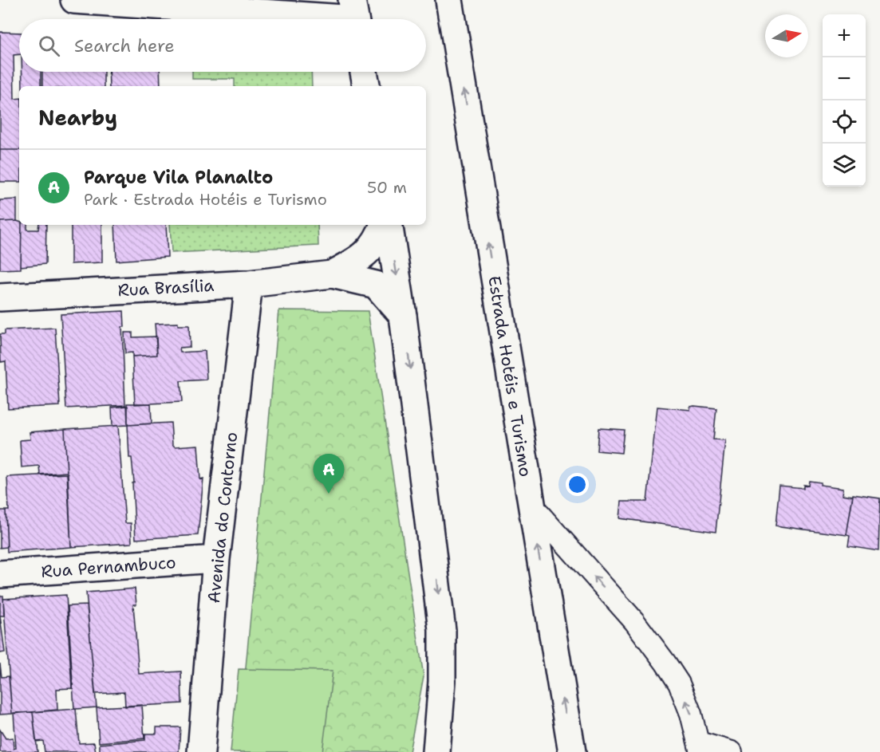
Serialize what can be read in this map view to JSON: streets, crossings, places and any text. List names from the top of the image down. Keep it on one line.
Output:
{"streets":{"street":["Rua Brasília","Estrada Hotéis e Turismo","Avenida do Contorno","Rua Pernambuco"]},"crossings":[["Rua Brasília","Avenida do Contorno"],["Avenida do Contorno","Rua Pernambuco"]],"north":"right","page":{"map_buttons":["+","−"],"search":"Search here","heading":"Nearby","list":[{"mark":"A","name":"Parque Vila Planalto","note":"Park · Estrada Hotéis e Turismo","value":"50 m"}],"pins":"A"}}
